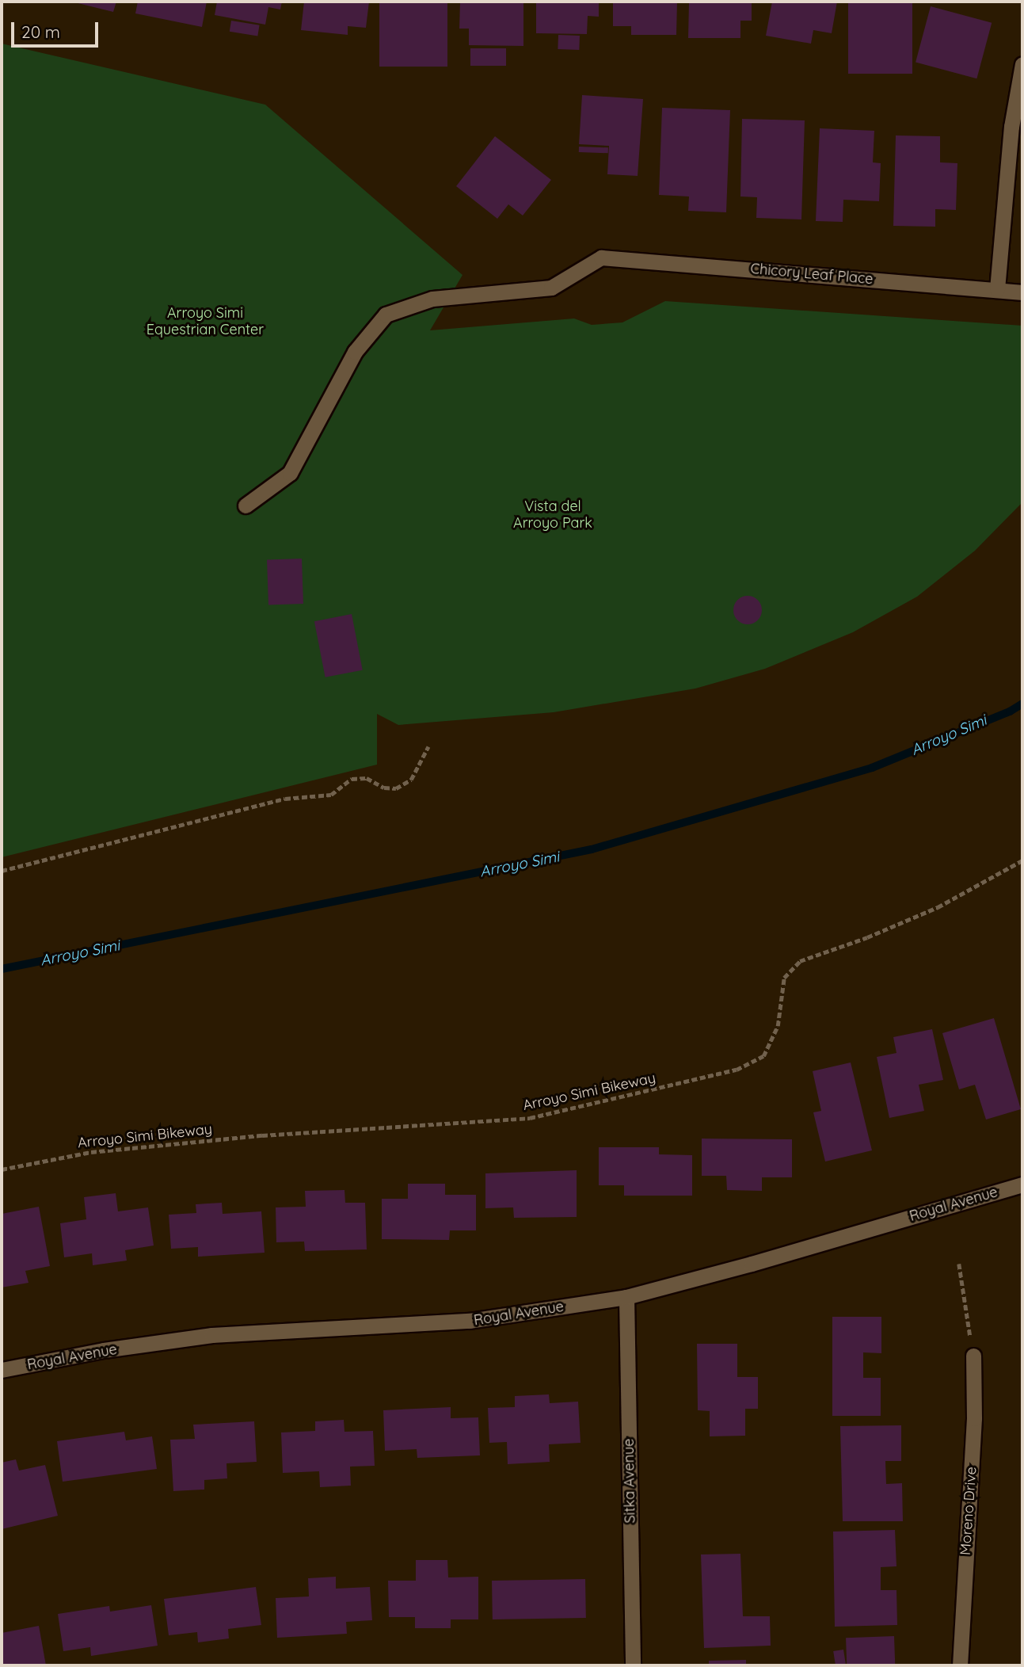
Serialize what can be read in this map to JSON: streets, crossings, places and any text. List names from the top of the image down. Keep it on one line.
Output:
{"streets":{"street":["Chicory Leaf Place","Royal Avenue","Sitka Avenue","Moreno Drive"],"path":["Arroyo Simi Bikeway"]},"crossings":[["Royal Avenue","Sitka Avenue"]],"water":["Arroyo Simi"],"parks":["Arroyo Simi Equestrian Center","Vista del Arroyo Park"],"scale_bar":"20 m"}
